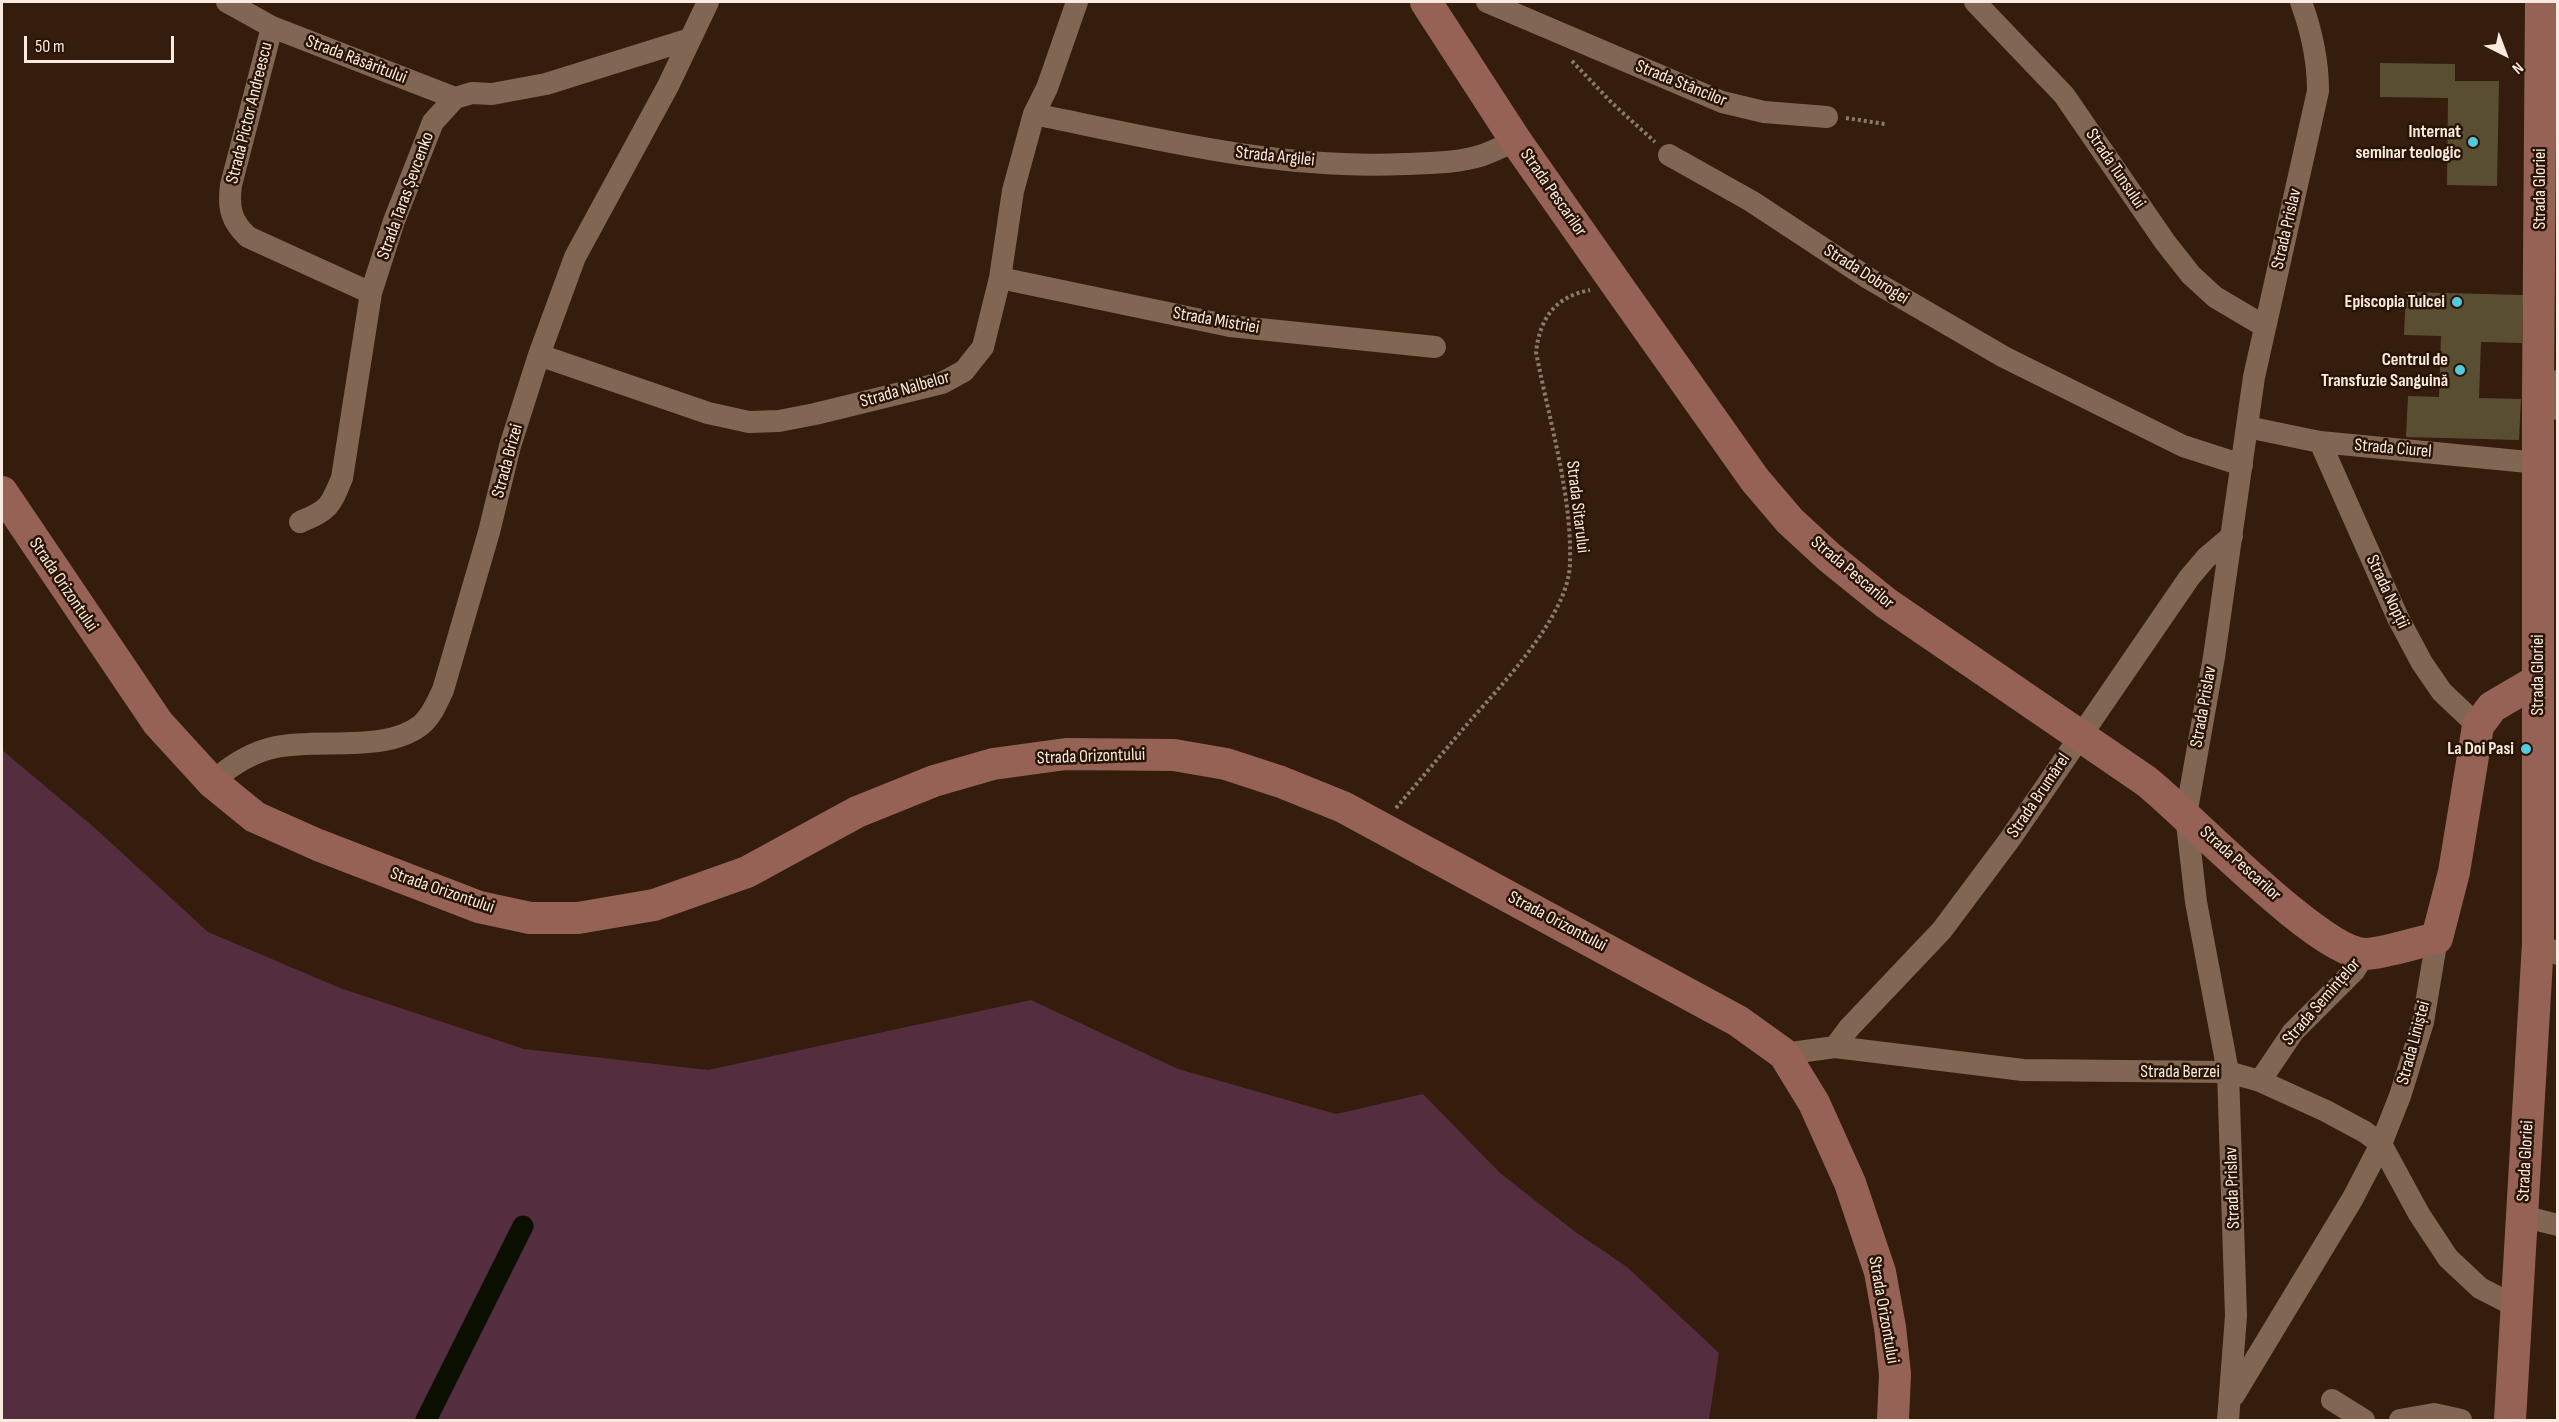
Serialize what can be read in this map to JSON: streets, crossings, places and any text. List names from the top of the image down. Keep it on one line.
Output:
{"streets":{"street":["Strada Răsăritului","Strada Stâncilor","Strada Pictor Andreescu","Strada Argilei","Strada Tunsului","Strada Gloriei","Strada Pescarilor","Strada Taras Șevcenko","Strada Prislav","Strada Dobrogei","Strada Mistriei","Strada Nalbelor","Strada Ciurel","Strada Brizei","Strada Orizontului","Strada Nopții","Strada Brumărel","Strada Semințelor","Strada Liniștei","Strada Berzei"],"path":["Strada Sitarului"]},"crossings":[["Strada Răsăritului","Strada Pictor Andreescu"],["Strada Răsăritului","Strada Taras Șevcenko"],["Strada Pictor Andreescu","Strada Taras Șevcenko"],["Strada Argilei","Strada Pescarilor"],["Strada Argilei","Strada Nalbelor"],["Strada Tunsului","Strada Prislav"],["Strada Gloriei","Strada Ciurel"],["Strada Gloriei","Strada Berzei"],["Strada Pescarilor","Strada Prislav"],["Strada Pescarilor","Strada Sitarului"],["Strada Pescarilor","Strada Brumărel"],["Strada Pescarilor","Strada Semințelor"],["Strada Prislav","Strada Dobrogei"],["Strada Prislav","Strada Ciurel"],["Strada Prislav","Strada Brumărel"],["Strada Prislav","Strada Liniștei"],["Strada Prislav","Strada Berzei"],["Strada Mistriei","Strada Nalbelor"],["Strada Nalbelor","Strada Brizei"],["Strada Ciurel","Strada Nopții"],["Strada Brizei","Strada Orizontului"],["Strada Sitarului","Strada Orizontului"],["Strada Orizontului","Strada Berzei"],["Strada Nopții","Strada Liniștei"],["Strada Brumărel","Strada Berzei"],["Strada Semințelor","Strada Berzei"],["Strada Liniștei","Strada Berzei"]],"places":["Internat seminar teologic","Episcopia Tulcei","Centrul de Transfuzie Sanguină","La Doi Pasi"],"scale_bar":"50 m","north":"bottom right"}
